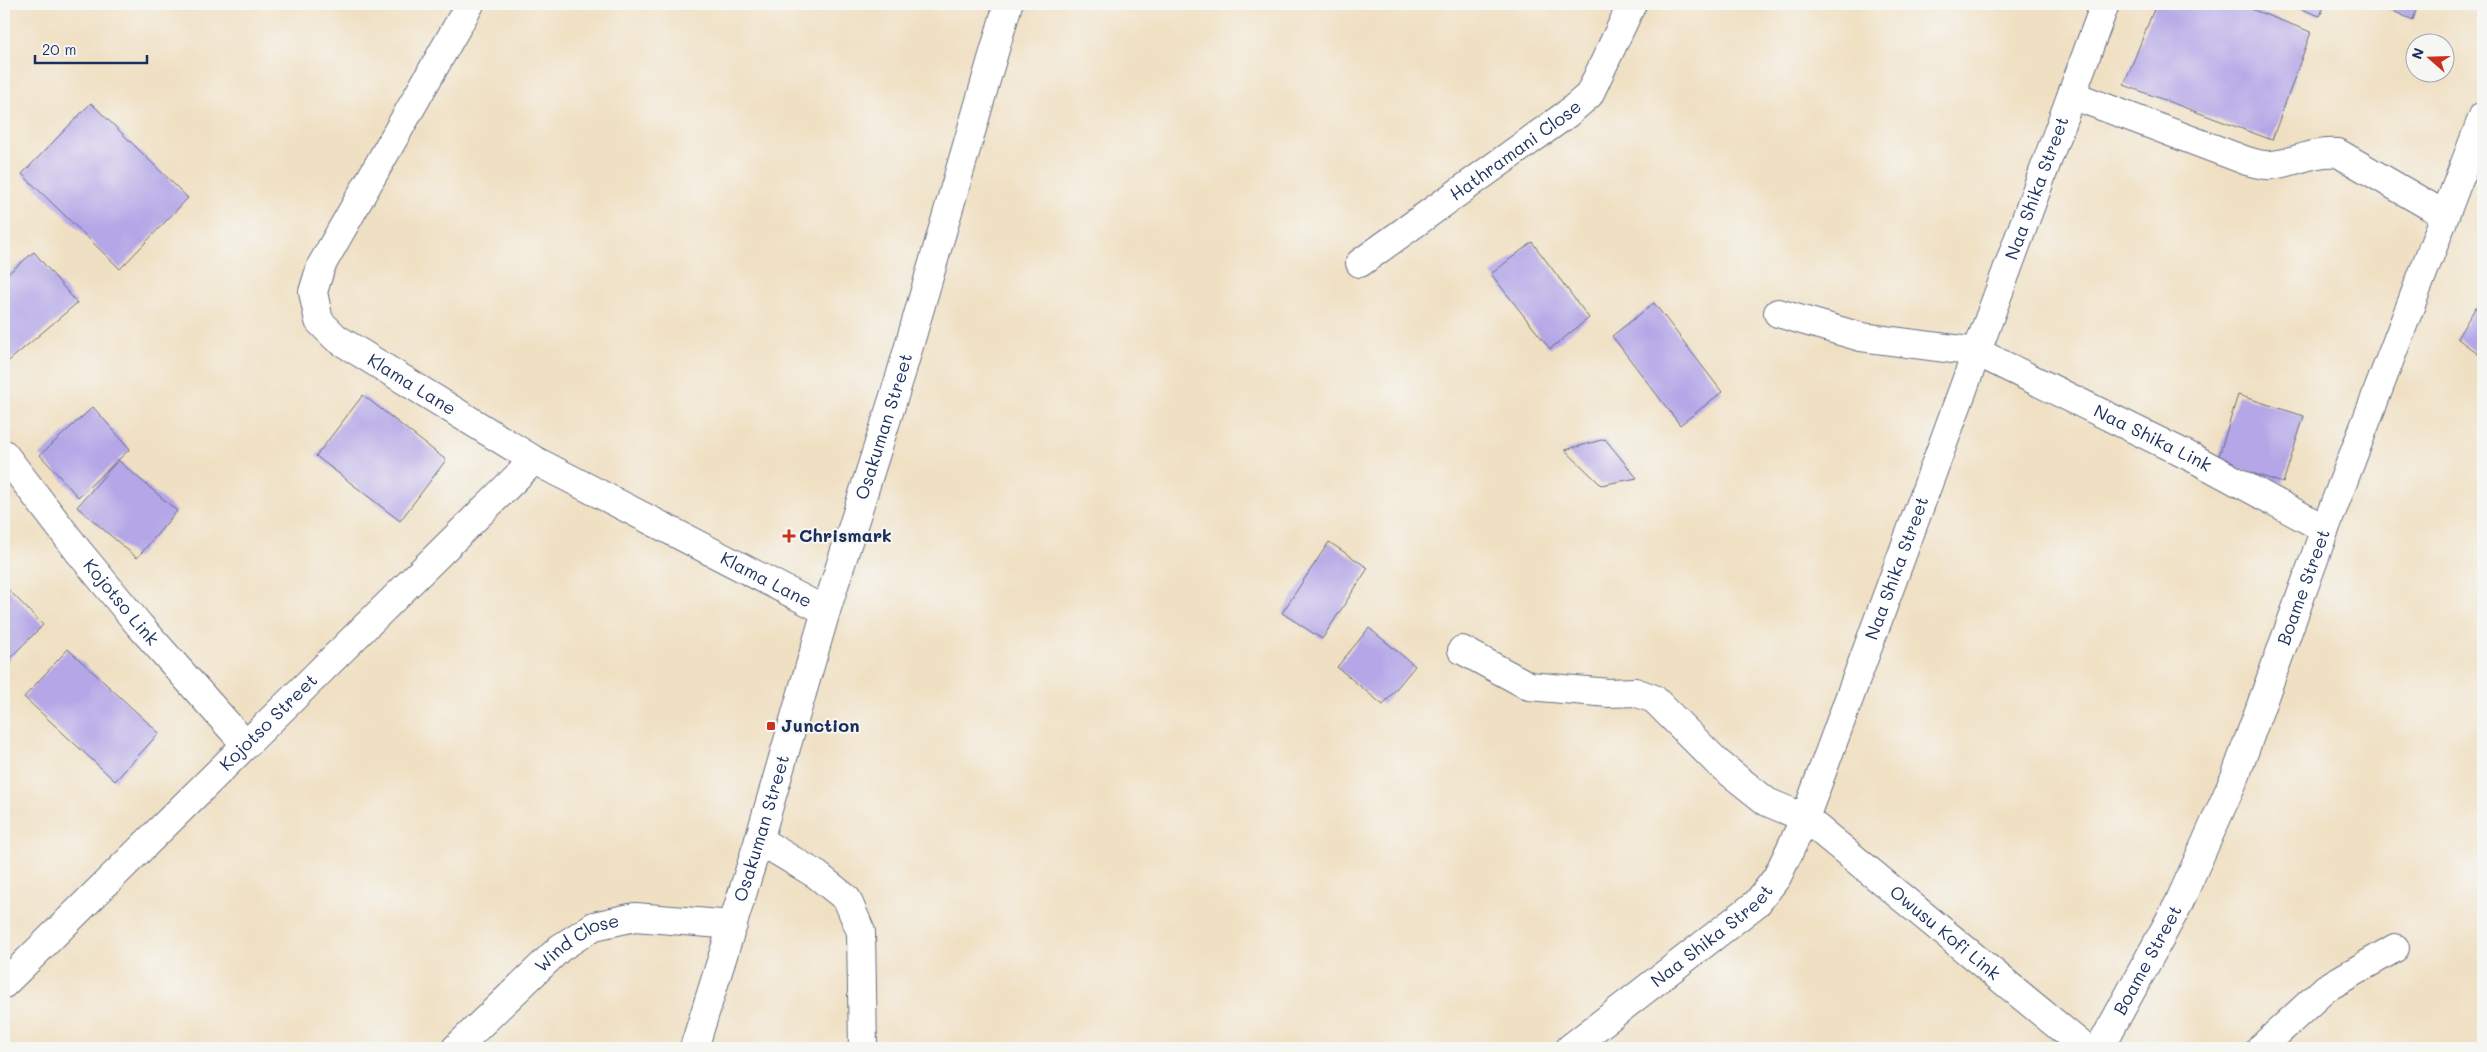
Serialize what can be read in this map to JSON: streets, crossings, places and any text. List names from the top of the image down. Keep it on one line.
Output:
{"streets":{"street":["Hathramani Close","Naa Shika Street","Klama Lane","Osakuman Street","Naa Shika Link","Boame Street","Kojotso Link","Kojotso Street","Owusu Kofi Link","Wind Close"]},"crossings":[["Naa Shika Street","Naa Shika Link"],["Naa Shika Street","Owusu Kofi Link"],["Klama Lane","Osakuman Street"],["Klama Lane","Kojotso Street"],["Osakuman Street","Wind Close"],["Naa Shika Link","Boame Street"],["Kojotso Link","Kojotso Street"]],"places":{"health":["Chrismark"],"transit":["Junction"]},"scale_bar":"20 m","north":"left"}
